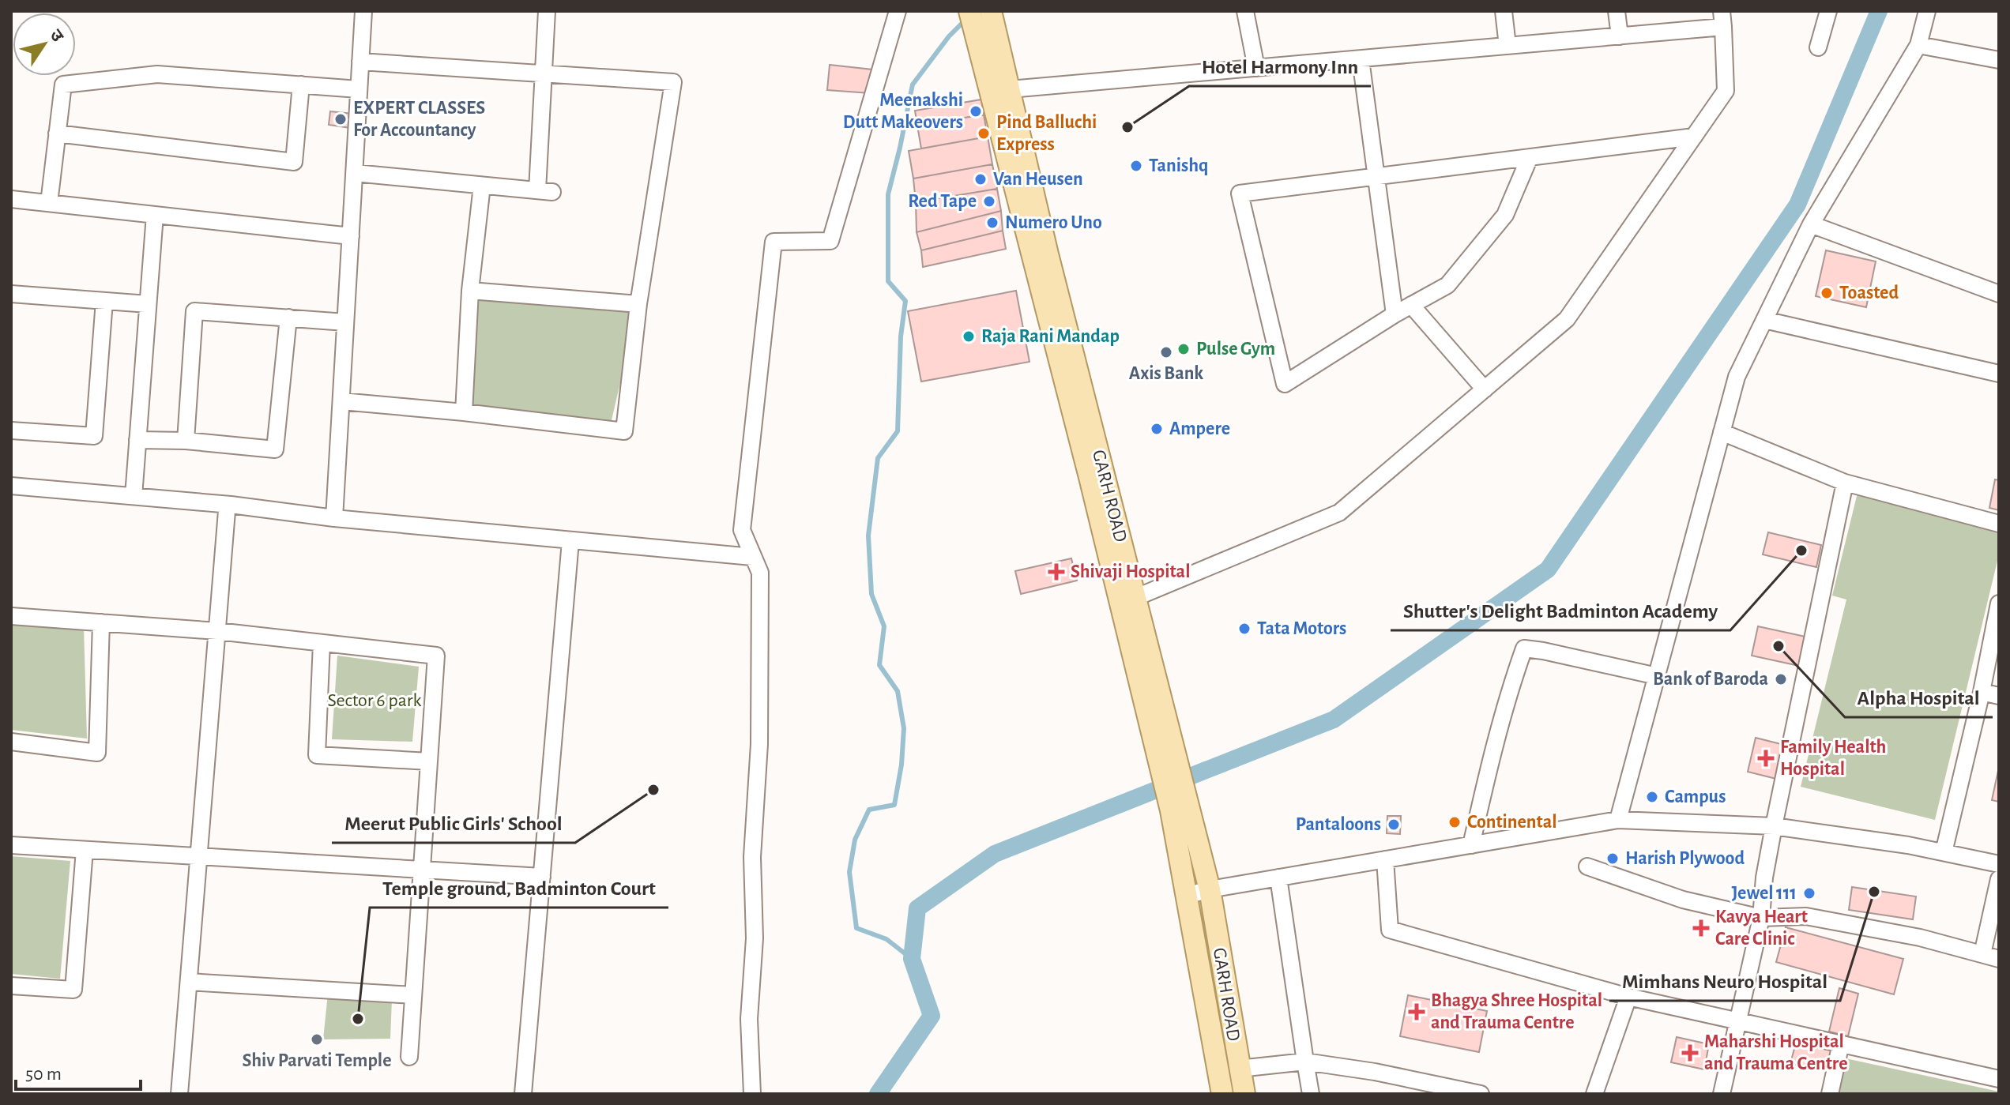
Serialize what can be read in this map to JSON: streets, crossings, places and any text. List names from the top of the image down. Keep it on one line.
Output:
{"streets":{"main road":["GARH ROAD"]},"parks":["Sector 6 park"],"places":{"other":["Meenakshi Dutt Makeovers","EXPERT CLASSES For Accountancy","Hotel Harmony Inn","Pind Balluchi Express","Tanishq","Van Heusen","Red Tape","Numero Uno","Toasted","Raja Rani Mandap","Pulse Gym","Axis Bank","Ampere","Shutter's Delight Badminton Academy","Tata Motors","Alpha Hospital","Bank of Baroda","Meerut Public Girls' School","Campus","Continental","Pantaloons","Harish Plywood","Mimhans Neuro Hospital","Jewel 111","Temple ground, Badminton Court","Shiv Parvati Temple"],"health":["Shivaji Hospital","Family Health Hospital","Kavya Heart Care Clinic","Bhagya Shree Hospital and Trauma Centre","Maharshi Hospital and Trauma Centre"]},"scale_bar":"50 m","north":"top right"}
